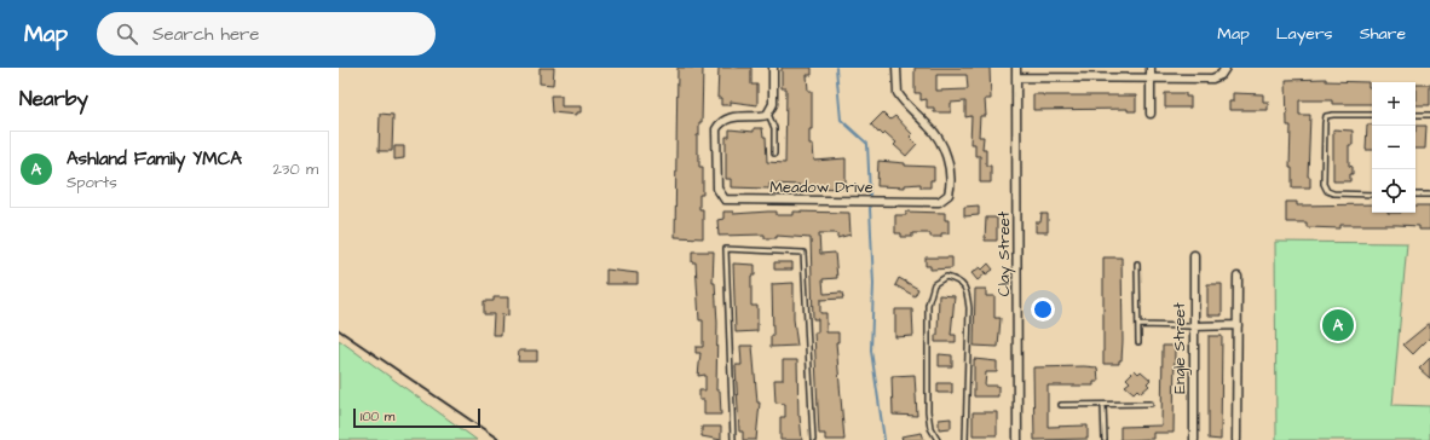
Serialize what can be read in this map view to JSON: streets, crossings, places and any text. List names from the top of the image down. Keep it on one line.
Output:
{"streets":{"street":["Meadow Drive","Clay Street","Engle Street"]},"scale_bar":"100 m","page":{"header":"Map","search":"Search here","nav":["Map","Layers","Share"],"heading":"Nearby","map_buttons":["+","−"],"list":[{"mark":"A","name":"Ashland Family YMCA","note":"Sports","value":"230 m"}],"pins":"A","scale":"100 m"}}
